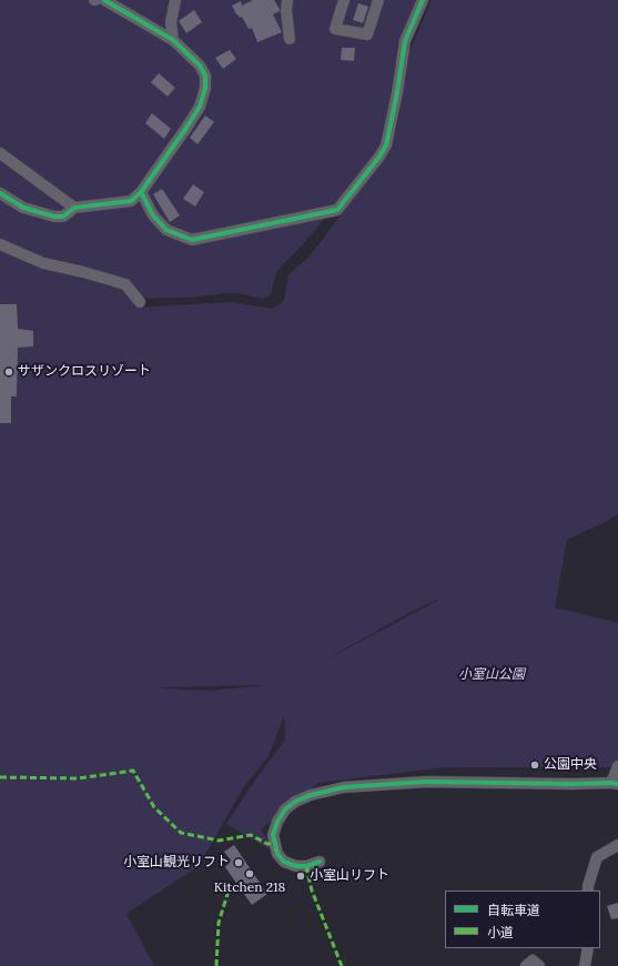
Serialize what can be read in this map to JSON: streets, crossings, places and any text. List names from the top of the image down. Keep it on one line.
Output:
{"parks":["小室山公園"],"places":["サザンクロスリゾート","公園中央","小室山観光リフト","Kitchen 218","小室山リフト"],"legend":["自転車道","小道"]}
